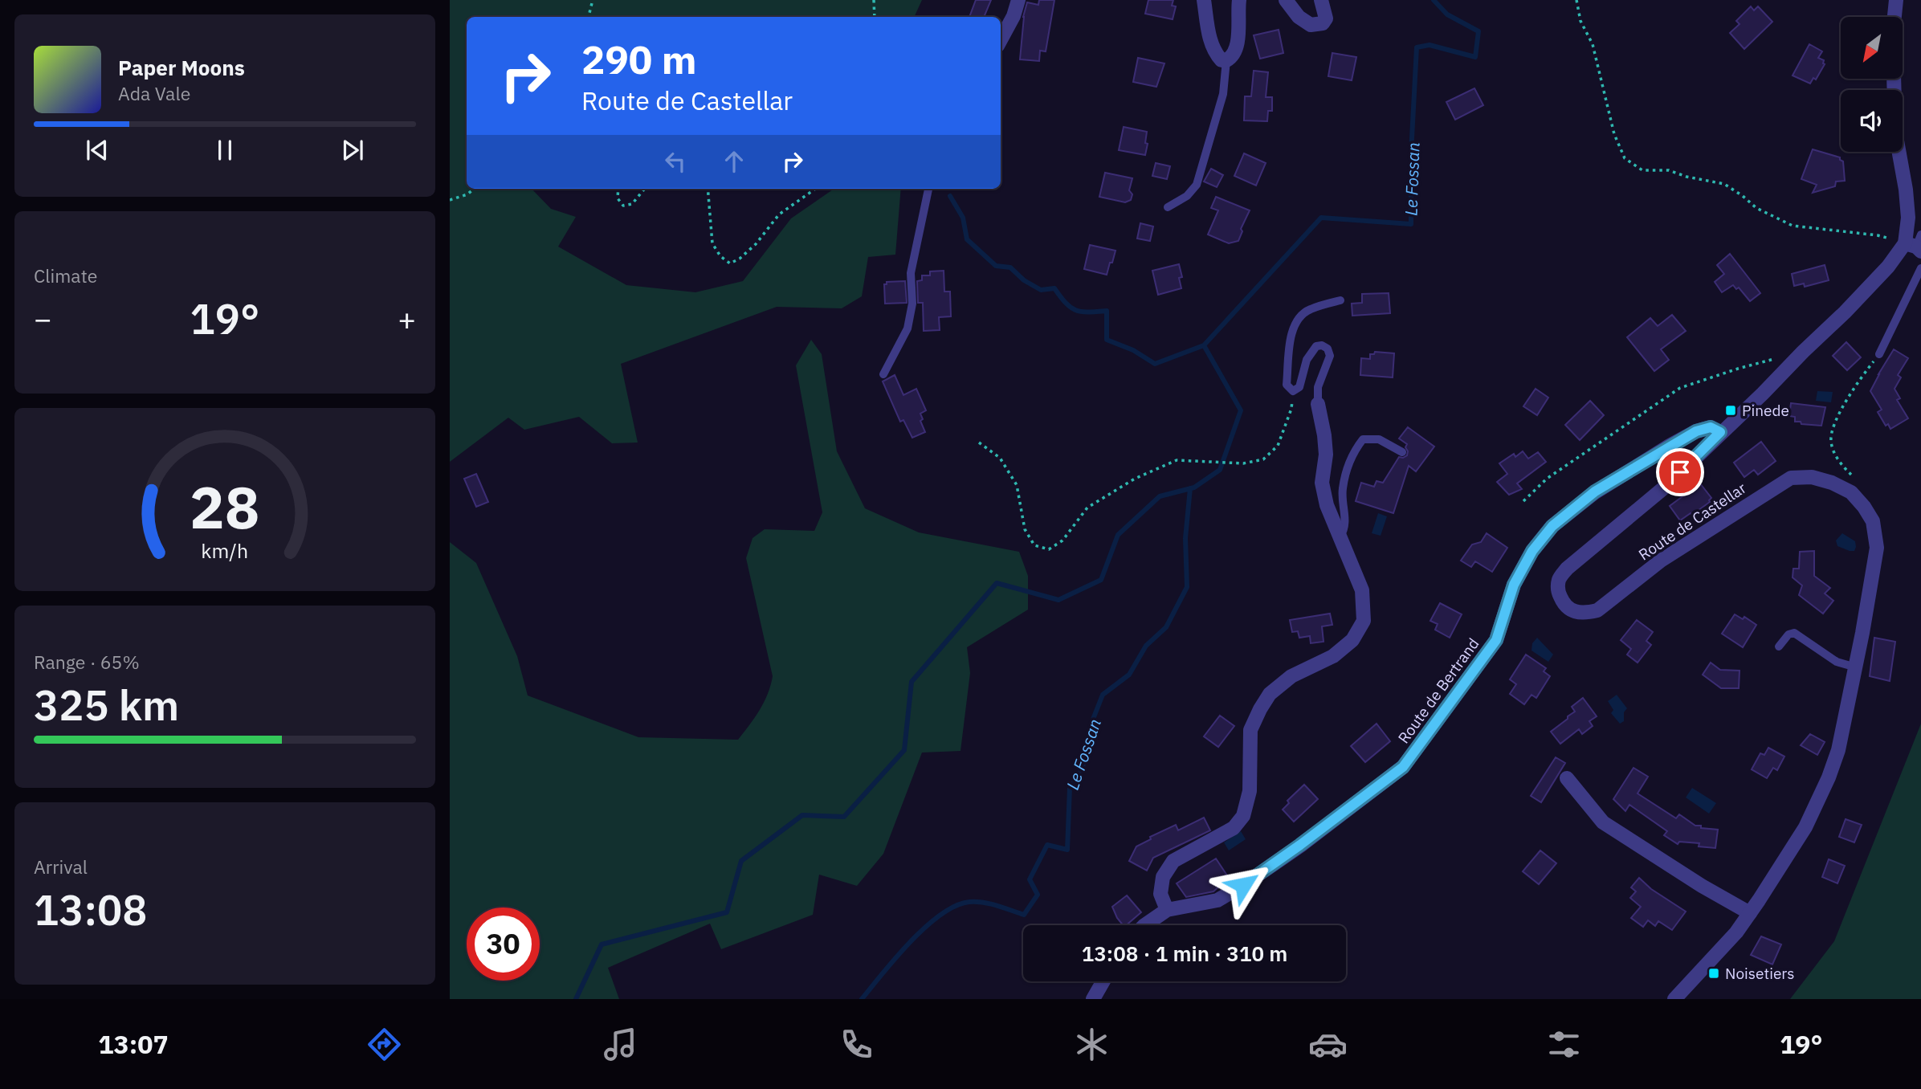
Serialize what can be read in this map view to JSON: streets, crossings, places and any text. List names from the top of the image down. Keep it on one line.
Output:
{"streets":{"street":["Route de Castellar","Route de Bertrand"]},"crossings":[["Route de Castellar","Route de Bertrand"]],"water":["Le Fossan"],"places":{"transit":["Pinede","Noisetiers"]},"north":"bottom left","page":{"turn":["290 m","Route de Castellar"],"song":["Paper Moons","Ada Vale"],"tile":["Climate",["Range · 65%","325 km"],["Arrival","13:08"]],"heat":["−","19°","+"],"limit":"30","trip":"13:08 · 1 min · 310 m","tabs":["13:07","19°"],"gauge":["28","km/h"]}}
